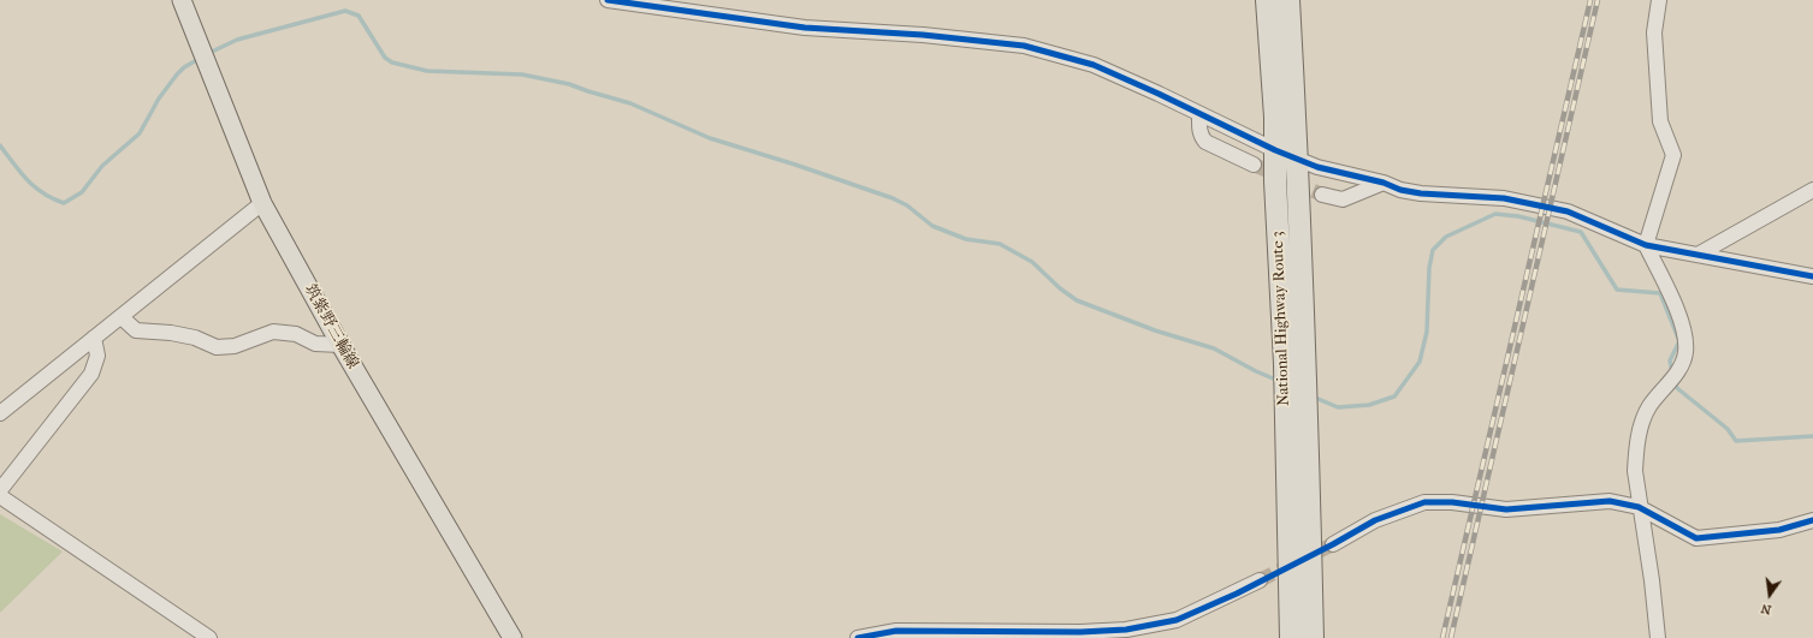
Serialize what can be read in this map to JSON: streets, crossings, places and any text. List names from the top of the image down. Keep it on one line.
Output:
{"streets":{"highway":["National Highway Route 3"],"main road":["筑紫野三輪線"]},"north":"bottom"}
